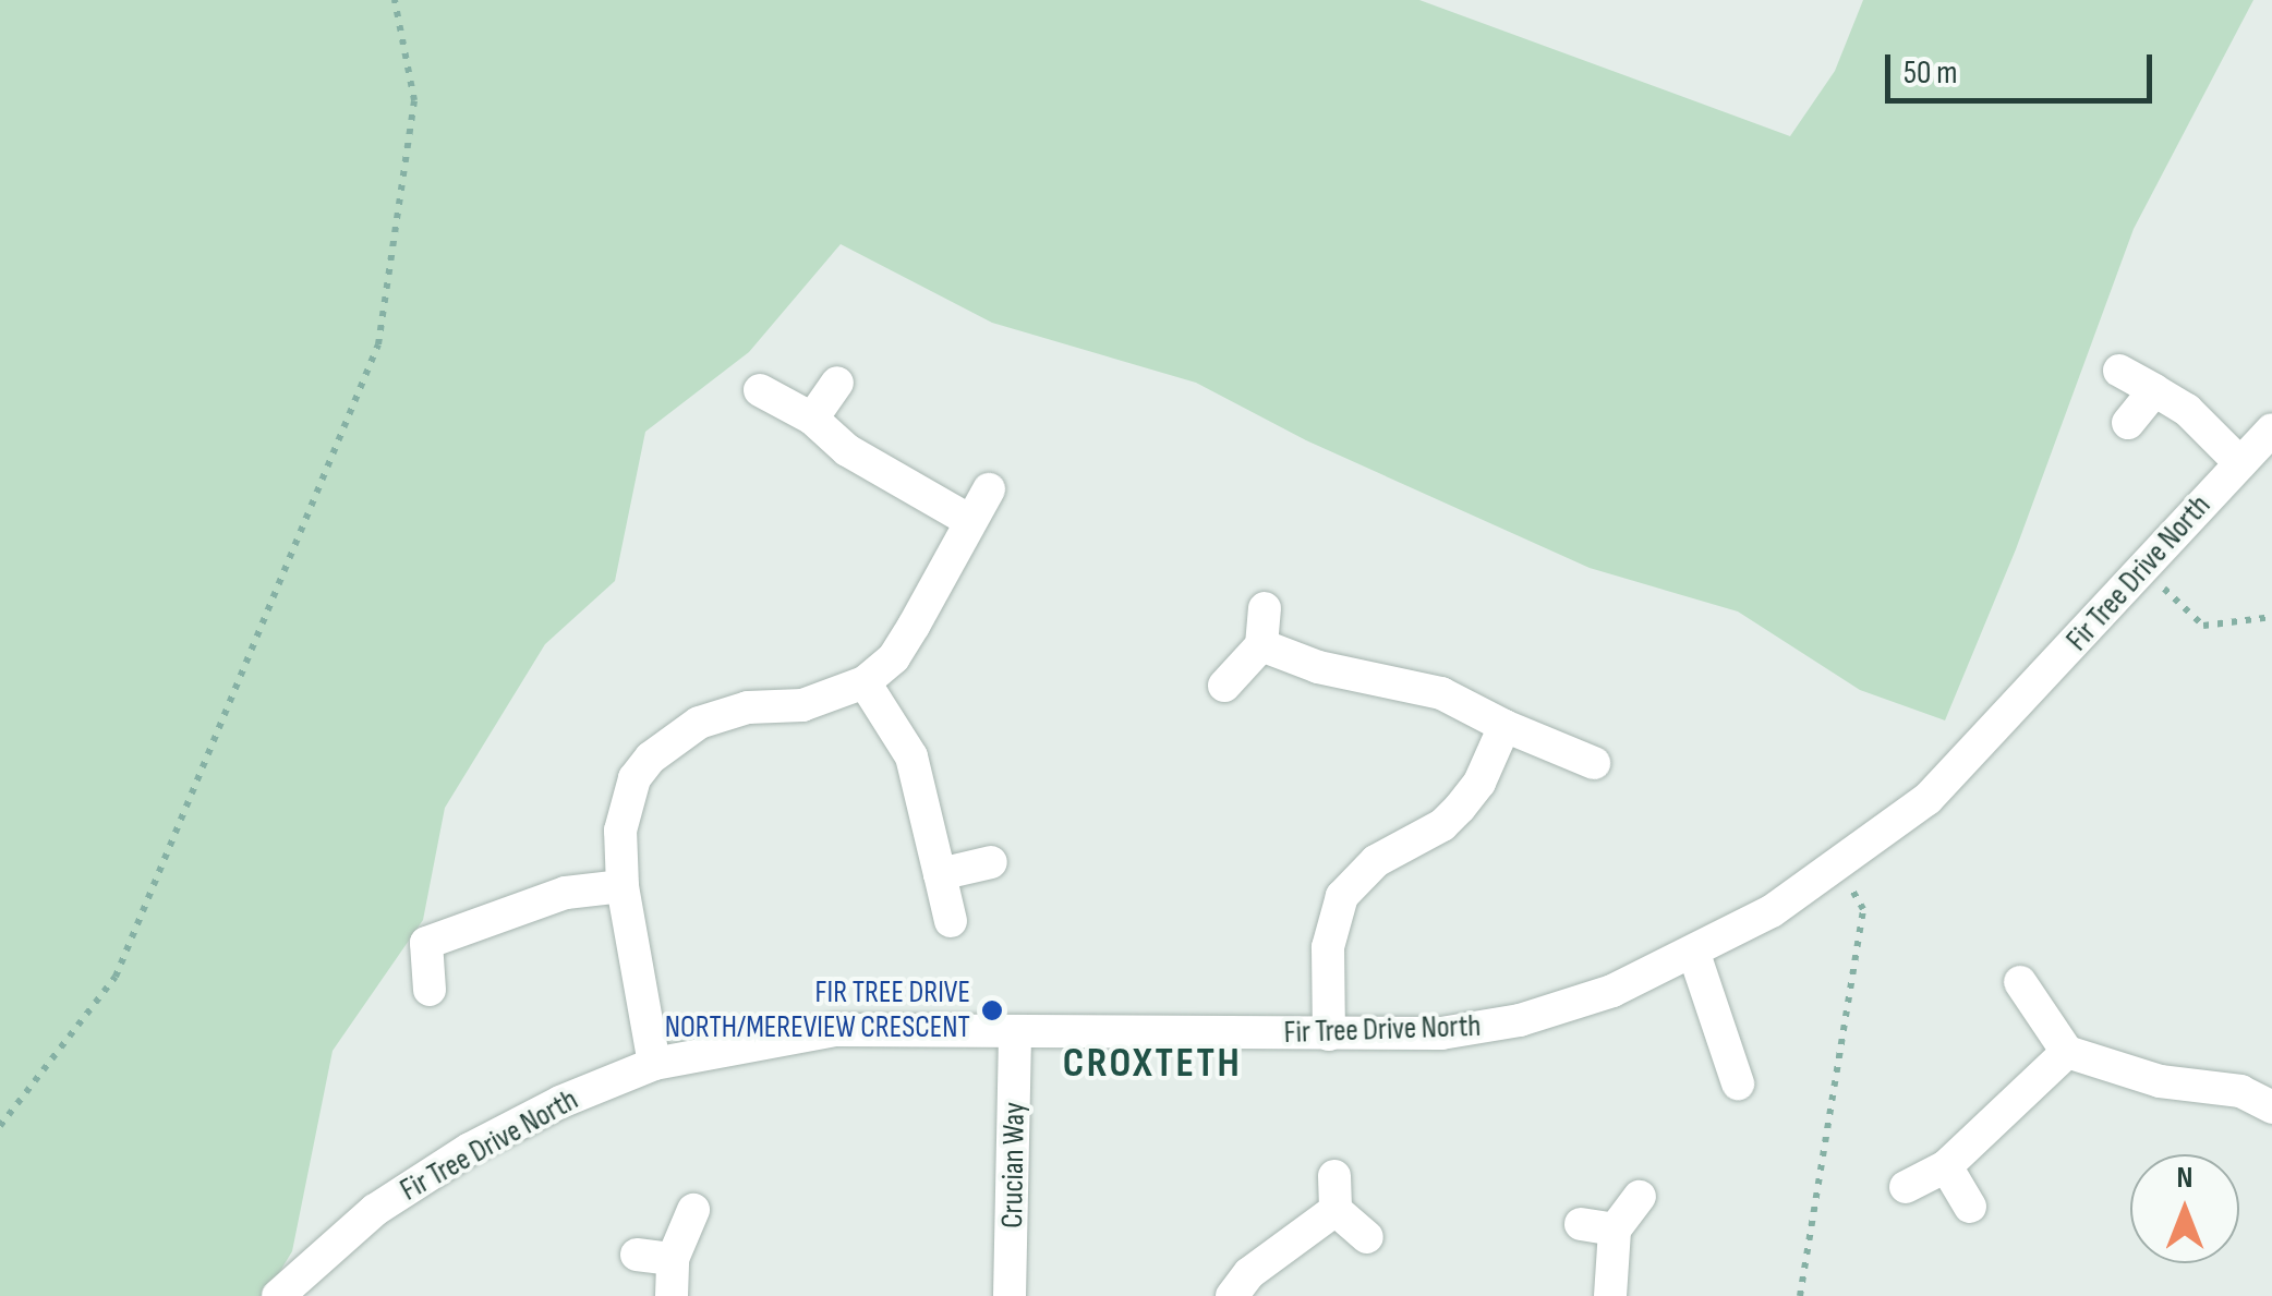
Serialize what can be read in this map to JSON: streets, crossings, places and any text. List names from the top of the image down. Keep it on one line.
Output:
{"streets":{"street":["Fir Tree Drive North","Crucian Way"]},"crossings":[["Fir Tree Drive North","Crucian Way"]],"districts":["CROXTETH"],"places":["FIR TREE DRIVE NORTH/MEREVIEW CRESCENT"],"scale_bar":"50 m","north":"top"}
